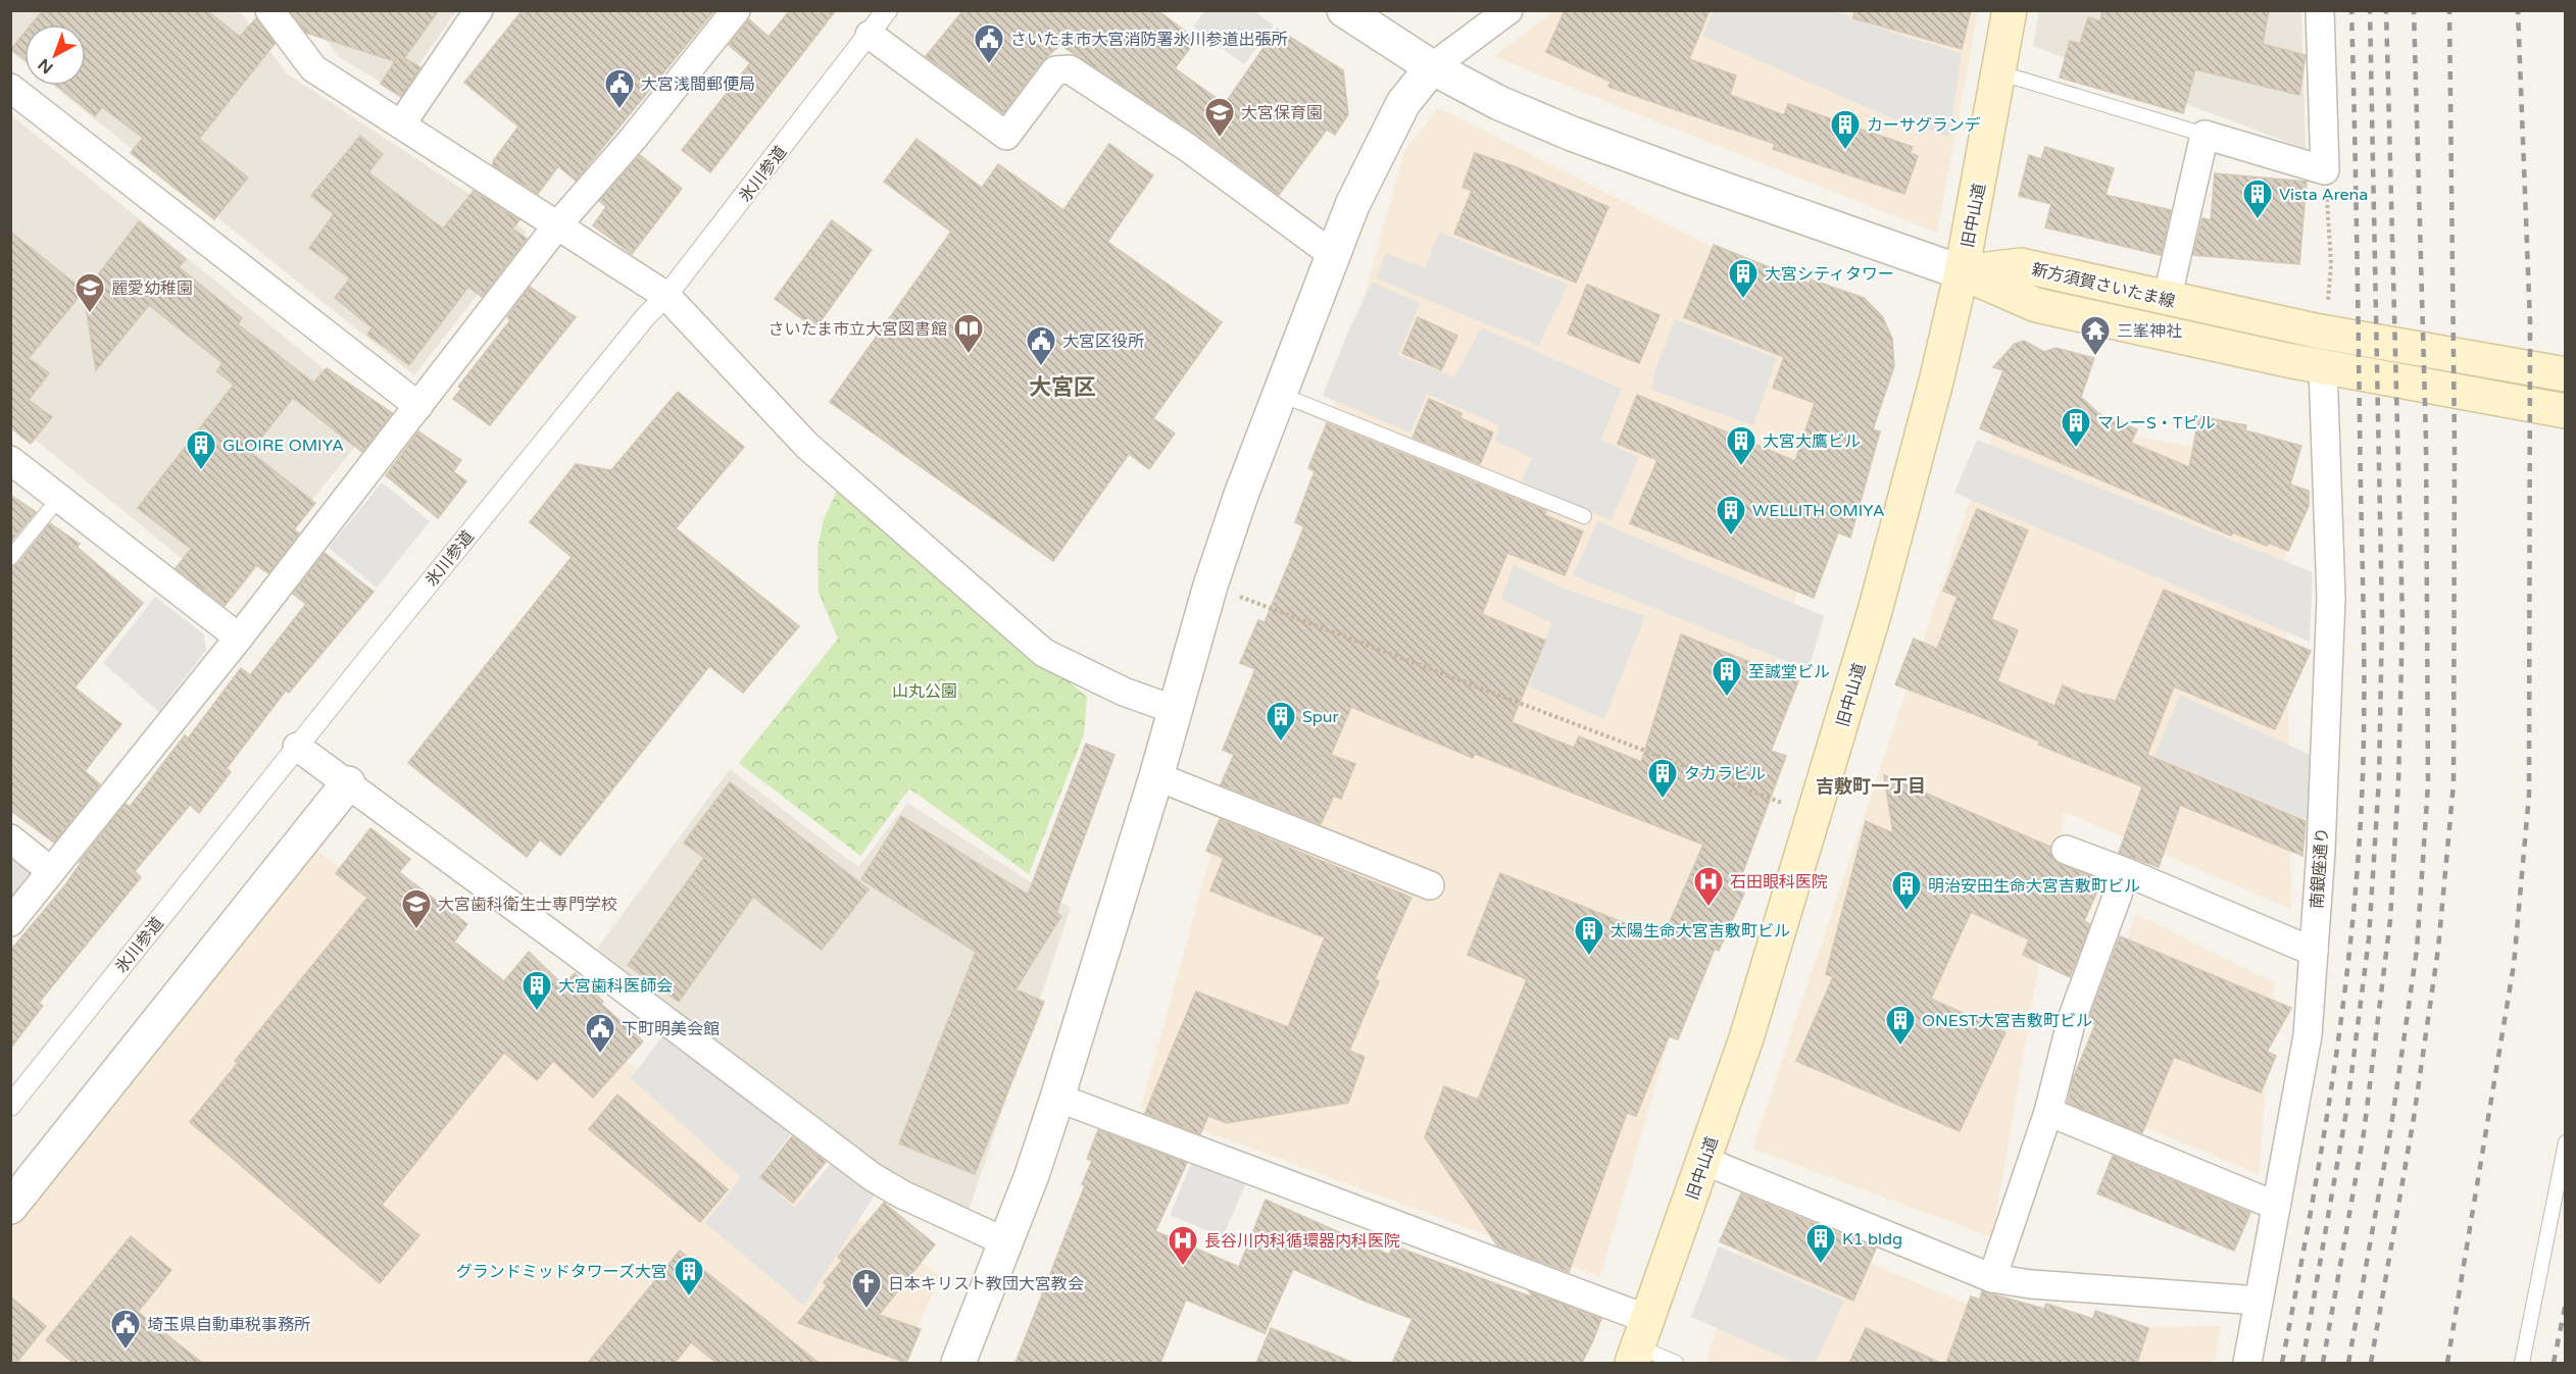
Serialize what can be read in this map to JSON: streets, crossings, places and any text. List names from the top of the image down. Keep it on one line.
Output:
{"streets":{"main road":["旧中山道","新方須賀さいたま線"],"street":["氷川参道","南銀座通り"]},"crossings":[["旧中山道","新方須賀さいたま線"],["新方須賀さいたま線","南銀座通り"]],"districts":["大宮区","吉敷町一丁目"],"parks":["山丸公園"],"places":{"public building":["さいたま市大宮消防署氷川参道出張所","大宮浅間郵便局","大宮区役所","下町明美会館","埼玉県自動車税事務所"],"school or university":["大宮保育園","麗愛幼稚園","大宮歯科衛生士専門学校"],"building":["カーサグランデ","Vista Arena","大宮シティタワー","マレーS・Tビル","大宮大鷹ビル","GLOIRE OMIYA","WELLITH OMIYA","至誠堂ビル","Spur","タカラビル","明治安田生命大宮吉敷町ビル","太陽生命大宮吉敷町ビル","大宮歯科医師会","ONEST大宮吉敷町ビル","K1 bldg","グランドミッドタワーズ大宮"],"library":["さいたま市立大宮図書館"],"temple":["三峯神社"],"hospital":["石田眼科医院","長谷川内科循環器内科医院"],"church":["日本キリスト教団大宮教会"]},"north":"bottom left"}
